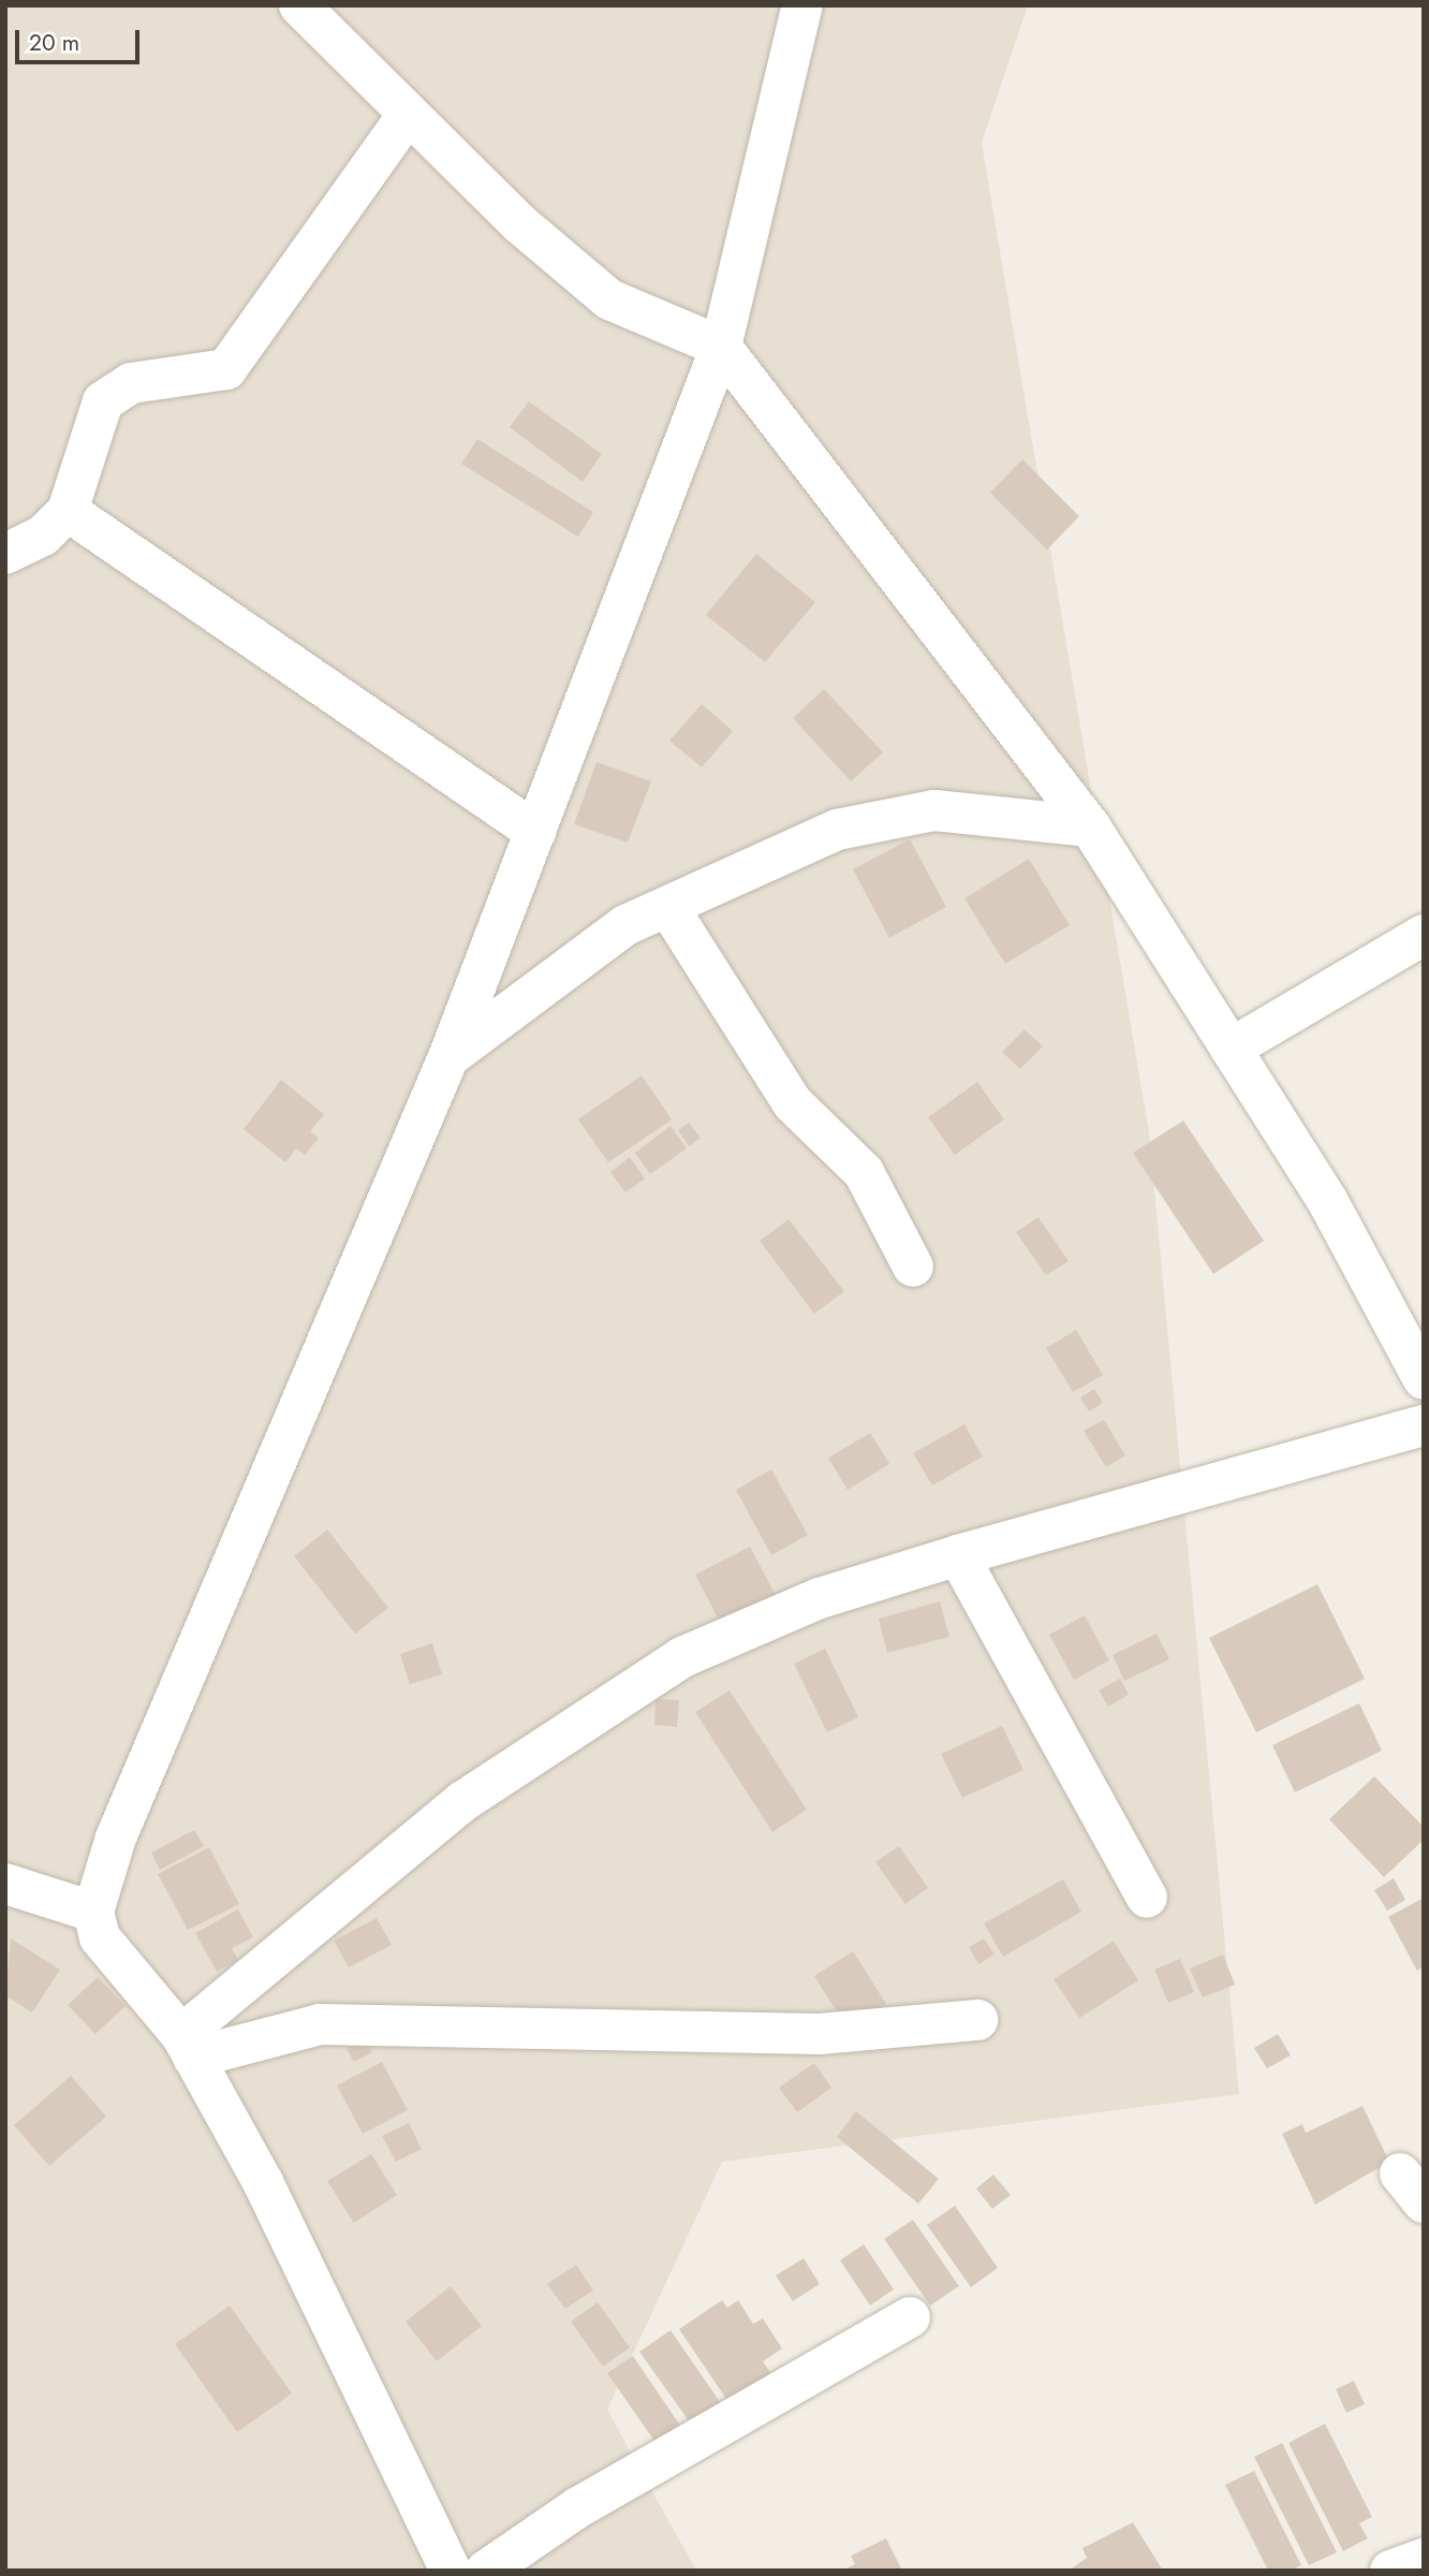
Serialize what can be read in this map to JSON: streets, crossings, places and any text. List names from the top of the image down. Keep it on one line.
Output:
{"scale_bar":"20 m"}
